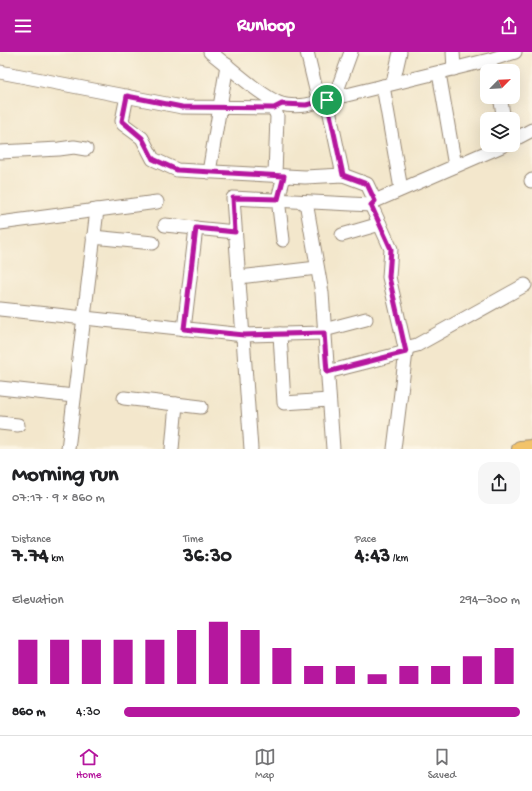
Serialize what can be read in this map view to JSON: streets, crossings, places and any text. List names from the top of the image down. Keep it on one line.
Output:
{"north":"top right","page":{"header":"Runloop","heading":["Morning run","07:17 · 9 × 860 m"],"stats":[["Distance","7.74 km"],["Time","36:30"],["Pace","4:43 /km"]],"chart":["Elevation","294–300 m"],"list":[{"name":"860 m","note":"4:30"}],"tabs":["Home","Map","Saved"]}}
